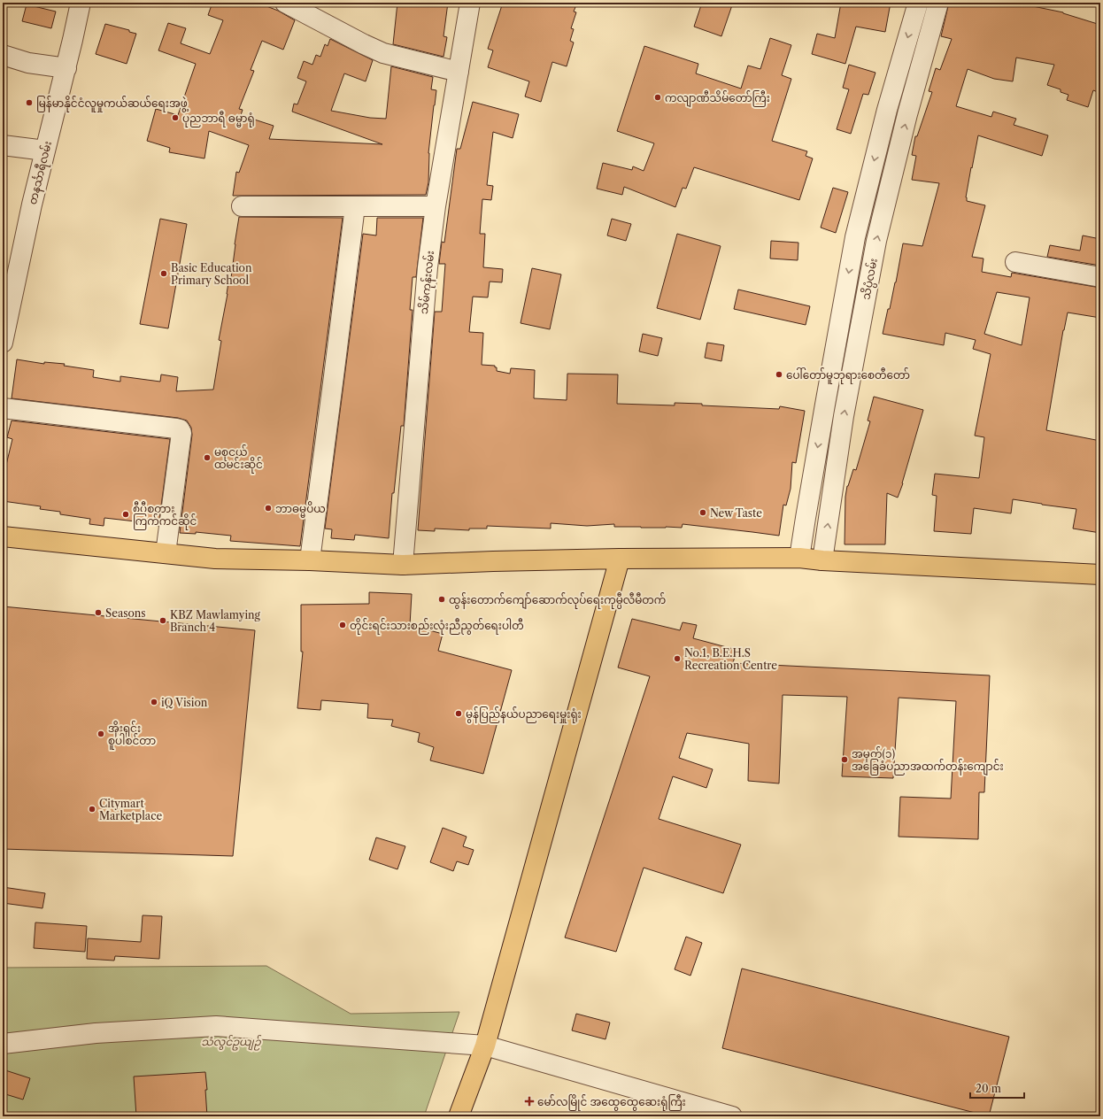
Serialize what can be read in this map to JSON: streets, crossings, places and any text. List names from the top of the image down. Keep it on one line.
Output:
{"streets":{"street":["တနင်္သာရီလမ်း","သိပ္ပံလမ်း","သိမ်ကုန်းလမ်း"]},"parks":["သံလွင်ဥယျဉ်"],"places":{"other":["ကလျာဏီသိမ်တော်ကြီး","မြန်မာနိုင်ငံလူမှုကယ်ဆယ်ရေးအဖွဲ့","ပုညဘာရီ ဓမ္မာရုံ","Basic Education Primary School","ပေါ်တော်မူဘုရားစေတီတော်","မစုငယ် ထမင်းဆိုင်","ဘာဓမ္မပိယ","New Taste","စီပီစတား ကြက်ကင်ဆိုင်","ထွန်းတောက်ကျော်ဆောက်လုပ်ရေးကုမ္ပီလီမီတက်","Seasons","KBZ Mawlamying Branch 4","တိုင်းရင်းသားစည်းလုံးညီညွတ်ရေးပါတီ","No.1, B.E.H.S Recreation Centre","iQ Vision","မွန်ပြည်နယ်ပညာရေးမှူးရုံး","အိုးရှင်း စူပါစင်တာ","အမှတ်(၁) အခြေခံပညာအထက်တန်းကျောင်း","Citymart Marketplace"],"health":["မော်လမြိုင် အထွေထွေဆေးရုံကြီး"]},"scale_bar":"20 m"}
